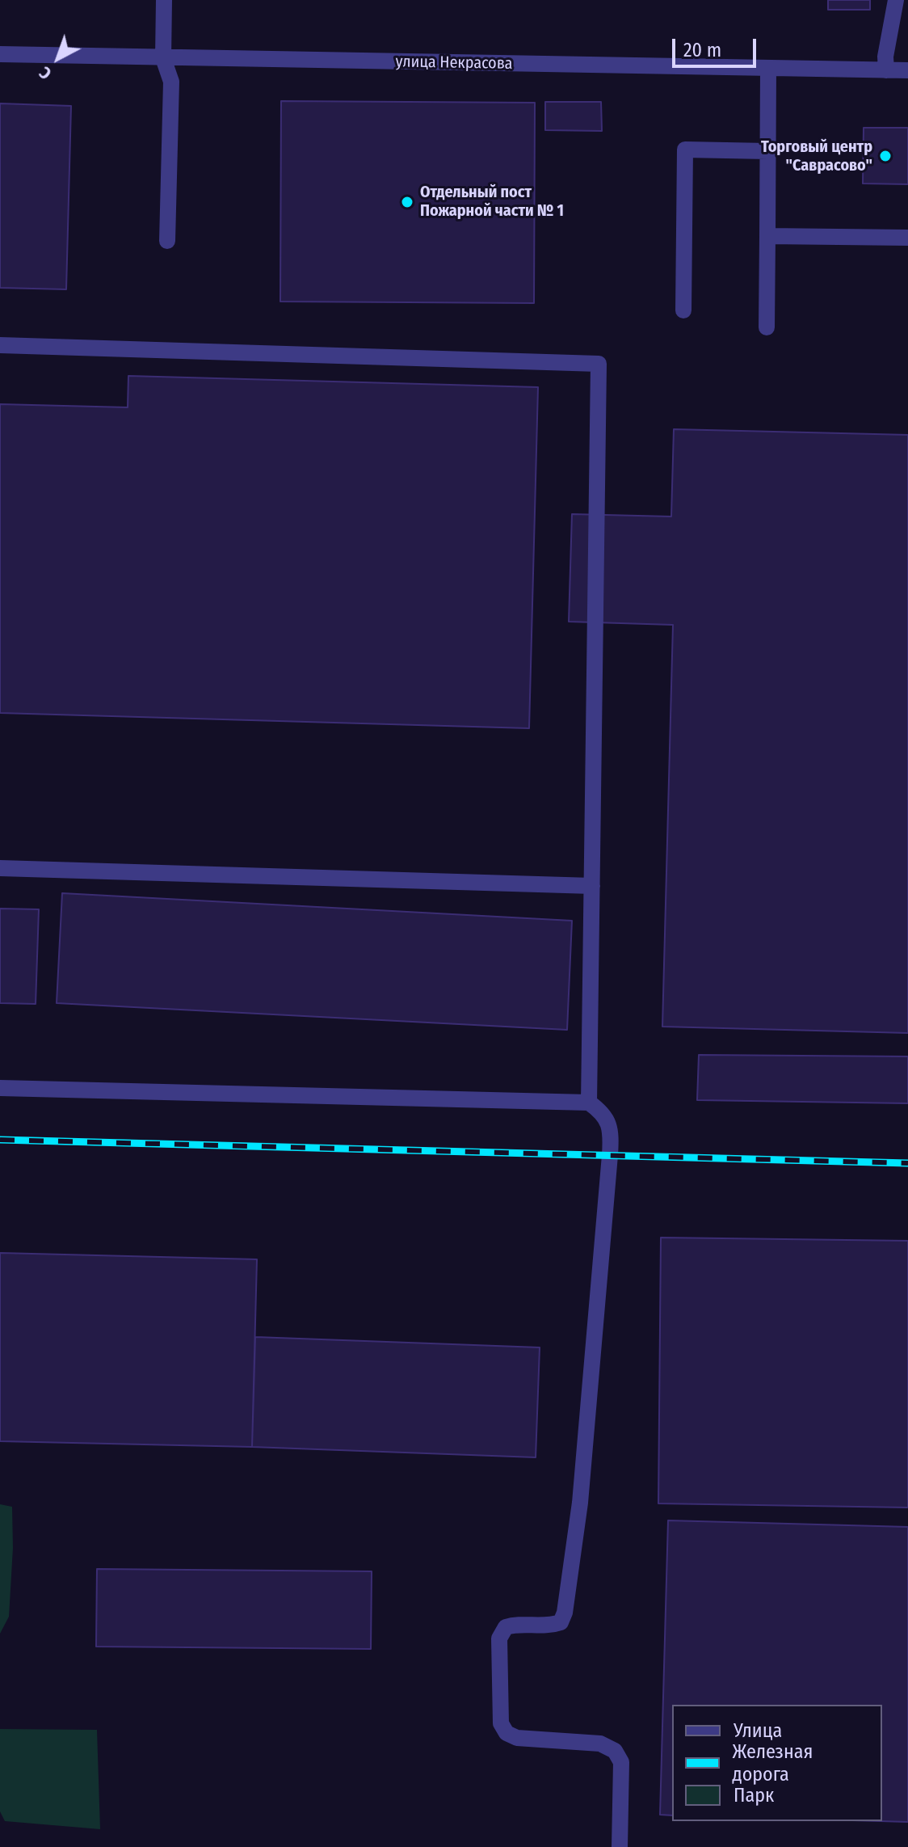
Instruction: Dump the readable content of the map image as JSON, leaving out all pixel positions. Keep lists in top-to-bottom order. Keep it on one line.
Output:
{"streets":{"street":["улица Некрасова"]},"places":["Торговый центр \"Саврасово\"","Отдельный пост Пожарной части № 1"],"legend":["Улица","Железная дорога","Парк"],"scale_bar":"20 m","north":"bottom left"}
